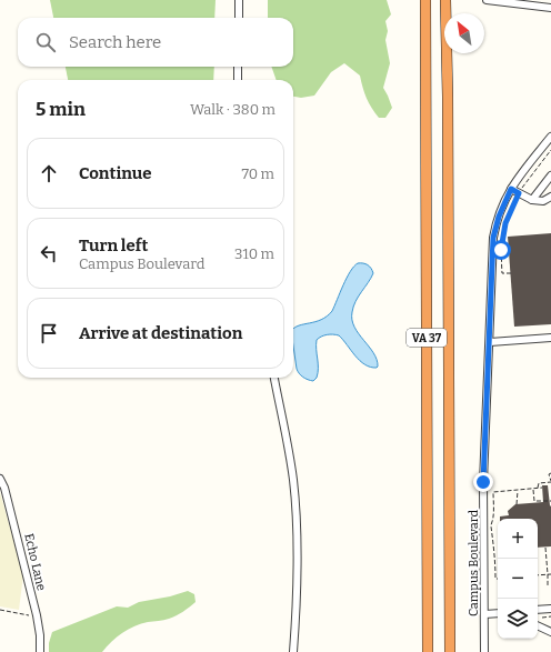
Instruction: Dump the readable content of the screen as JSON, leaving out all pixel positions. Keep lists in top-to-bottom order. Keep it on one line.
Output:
{"streets":{"highway":["VA 37"],"street":["Echo Lane","Campus Boulevard"]},"north":"top left","page":{"search":"Search here","heading":["5 min","Walk · 380 m"],"list":[["Continue","70 m"],["Turn left","Campus Boulevard","310 m"],"Arrive at destination"],"map_buttons":["+","−"]}}
